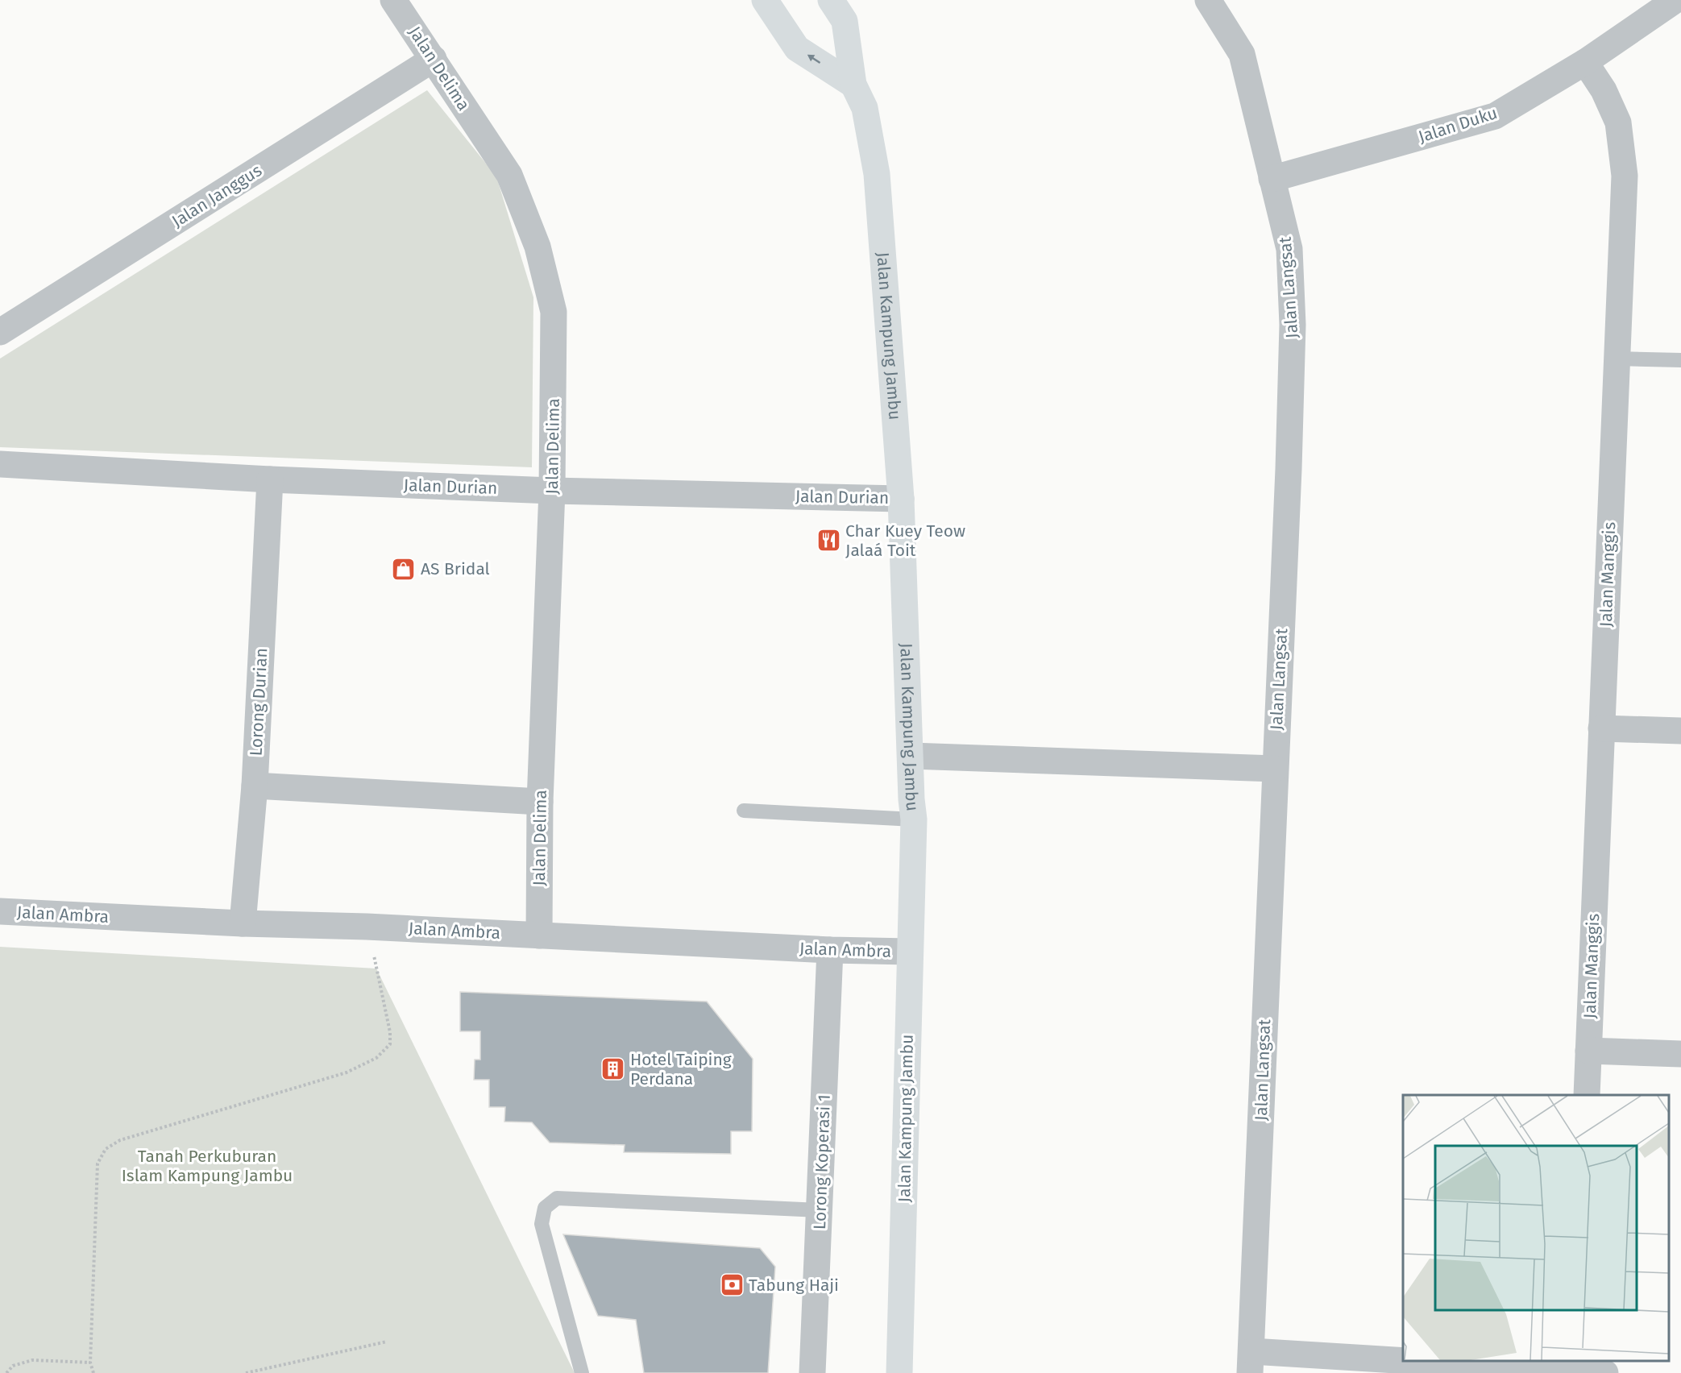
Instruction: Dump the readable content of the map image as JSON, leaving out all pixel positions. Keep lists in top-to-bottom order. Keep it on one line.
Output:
{"streets":{"main road":["Jalan Kampung Jambu"],"street":["Jalan Delima","Jalan Duku","Jalan Janggus","Jalan Langsat","Jalan Durian","Jalan Manggis","Lorong Durian","Jalan Ambra","Lorong Koperasi 1"]},"crossings":[["Jalan Delima","Jalan Janggus"],["Jalan Delima","Jalan Durian"],["Jalan Delima","Jalan Ambra"],["Jalan Duku","Jalan Langsat"],["Jalan Duku","Jalan Manggis"],["Jalan Kampung Jambu","Jalan Durian"],["Jalan Kampung Jambu","Jalan Ambra"],["Jalan Durian","Lorong Durian"],["Lorong Durian","Jalan Ambra"],["Jalan Ambra","Lorong Koperasi 1"]],"parks":["Tanah Perkuburan Islam Kampung Jambu"],"places":{"restaurant":["Char Kuey Teow Jalaá Toit"],"shop":["AS Bridal"],"building":["Hotel Taiping Perdana"],"bank":["Tabung Haji"]}}
